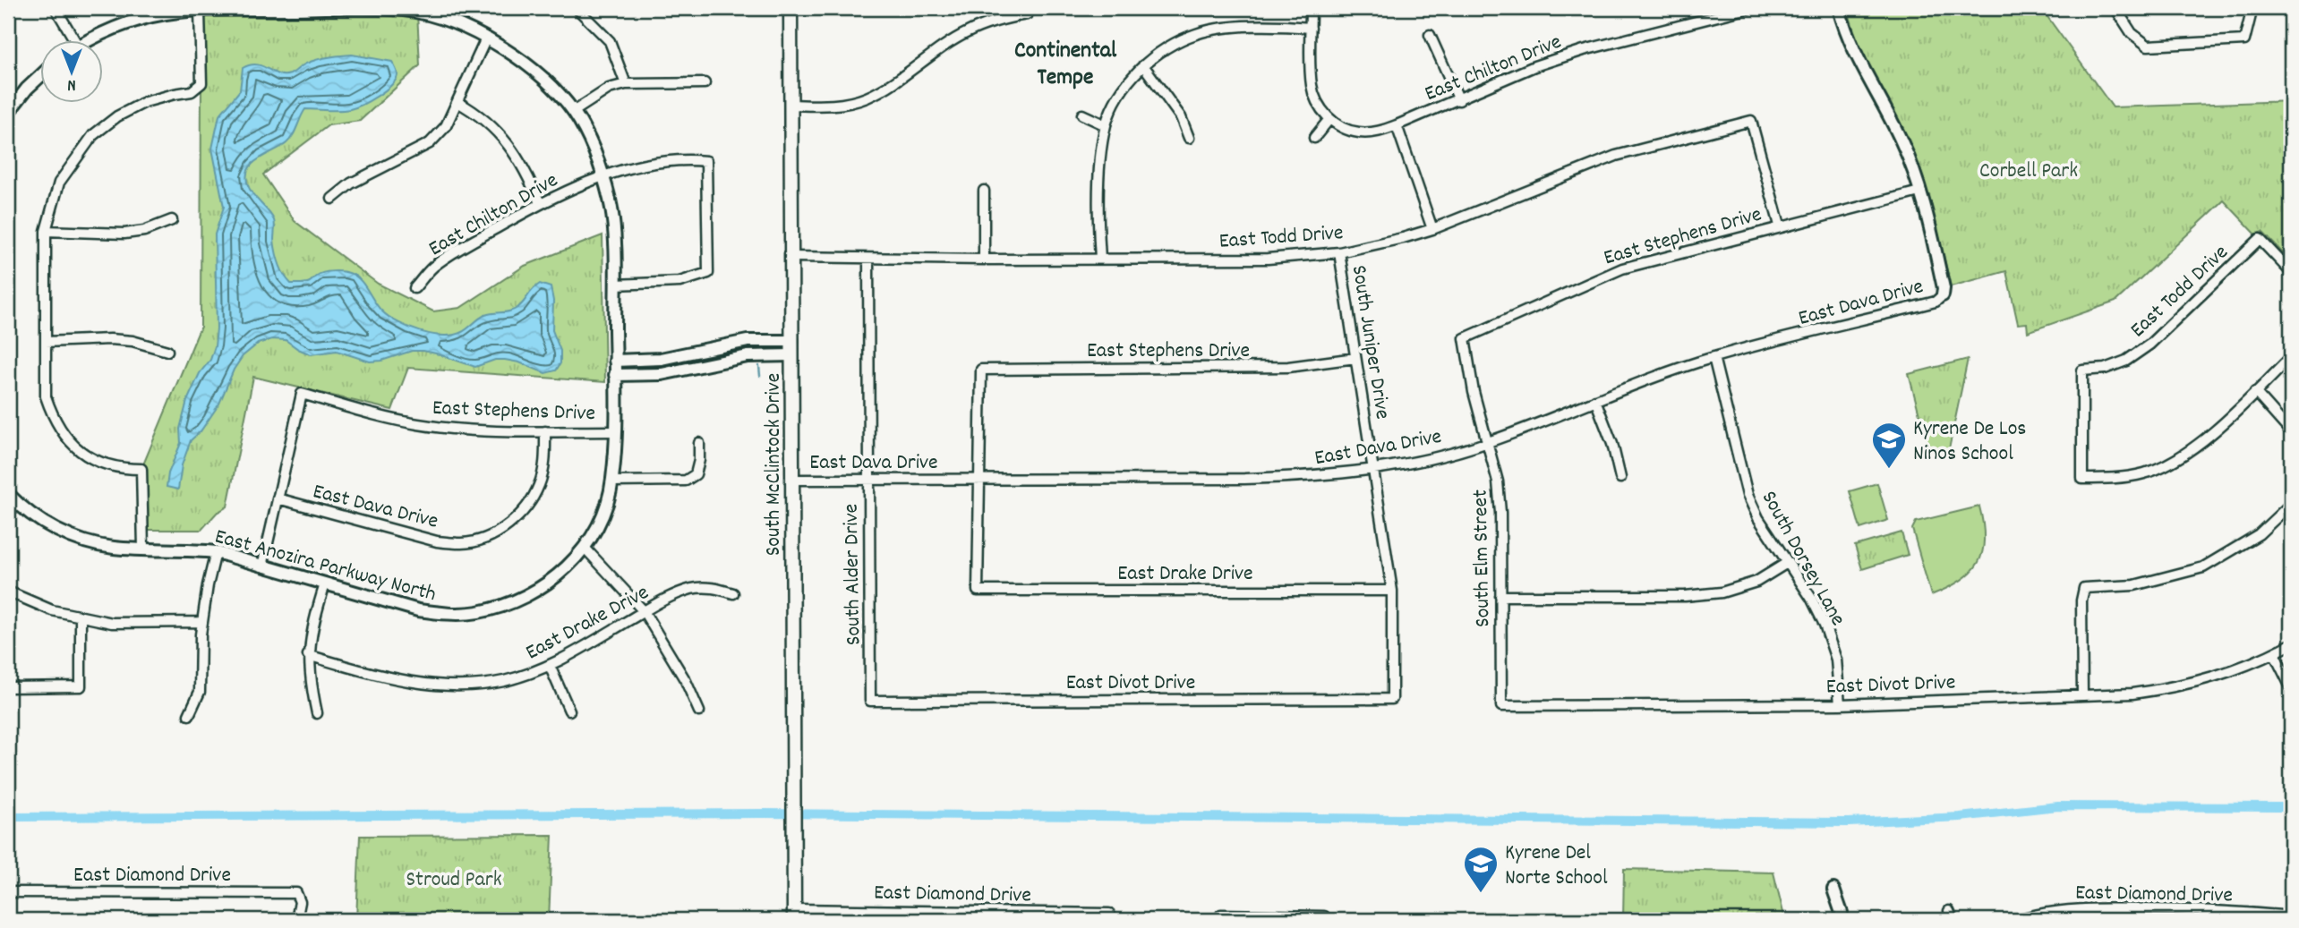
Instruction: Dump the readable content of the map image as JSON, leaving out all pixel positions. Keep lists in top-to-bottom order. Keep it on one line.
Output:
{"streets":{"main road":["South McClintock Drive"],"street":["East Chilton Drive","East Stephens Drive","East Todd Drive","East Dava Drive","South Juniper Drive","South Dorsey Lane","South Elm Street","East Anozira Parkway North","East Drake Drive","South Alder Drive","East Divot Drive","East Diamond Drive"]},"crossings":[["East Chilton Drive","East Anozira Parkway North"],["East Stephens Drive","East Todd Drive"],["East Stephens Drive","East Dava Drive"],["East Stephens Drive","South Juniper Drive"],["East Stephens Drive","South Elm Street"],["East Stephens Drive","East Anozira Parkway North"],["East Stephens Drive","East Drake Drive"],["East Todd Drive","South Juniper Drive"],["East Todd Drive","South McClintock Drive"],["East Todd Drive","South Alder Drive"],["East Dava Drive","South Juniper Drive"],["East Dava Drive","South McClintock Drive"],["East Dava Drive","South Dorsey Lane"],["East Dava Drive","South Elm Street"],["East Dava Drive","East Drake Drive"],["East Dava Drive","South Alder Drive"],["South Juniper Drive","East Drake Drive"],["South Juniper Drive","East Divot Drive"],["South McClintock Drive","East Diamond Drive"],["South Dorsey Lane","East Divot Drive"],["South Elm Street","East Divot Drive"],["South Alder Drive","East Divot Drive"]],"districts":["Continental Tempe"],"parks":["Corbell Park","Stroud Park"],"places":{"school or university":["Kyrene De Los Ninos School","Kyrene Del Norte School"]},"north":"bottom"}
